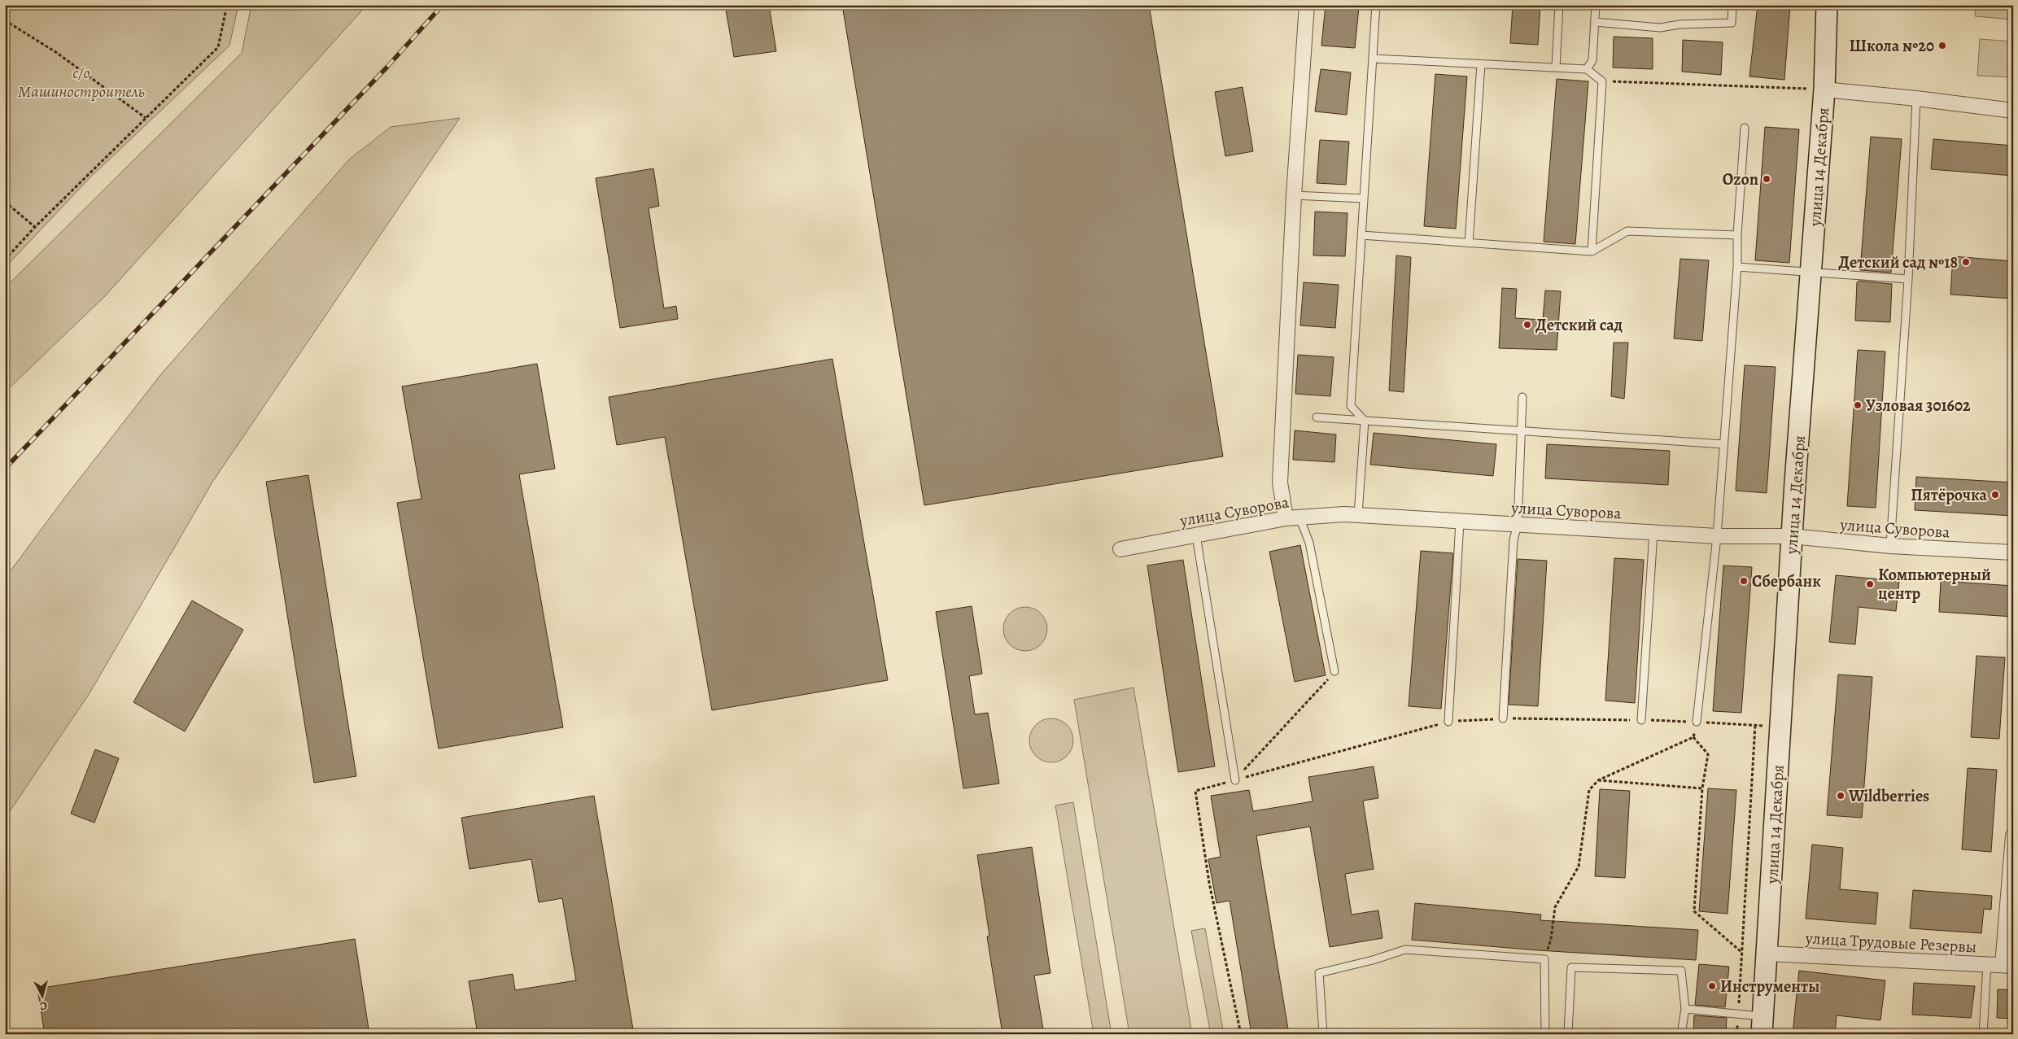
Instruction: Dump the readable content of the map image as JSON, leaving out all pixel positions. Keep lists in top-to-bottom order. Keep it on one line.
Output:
{"streets":{"main road":["улица 14 Декабря"],"street":["улица Суворова","улица Трудовые Резервы"]},"crossings":[["улица 14 Декабря","улица Суворова"],["улица 14 Декабря","улица Трудовые Резервы"]],"parks":["с/о Машиностроитель"],"places":["Школа №20","Ozon","Детский сад №18","Детский сад","Узловая 301602","Пятёрочка","Сбербанк","Компьютерный центр","Wildberries","Инструменты"],"north":"bottom"}
